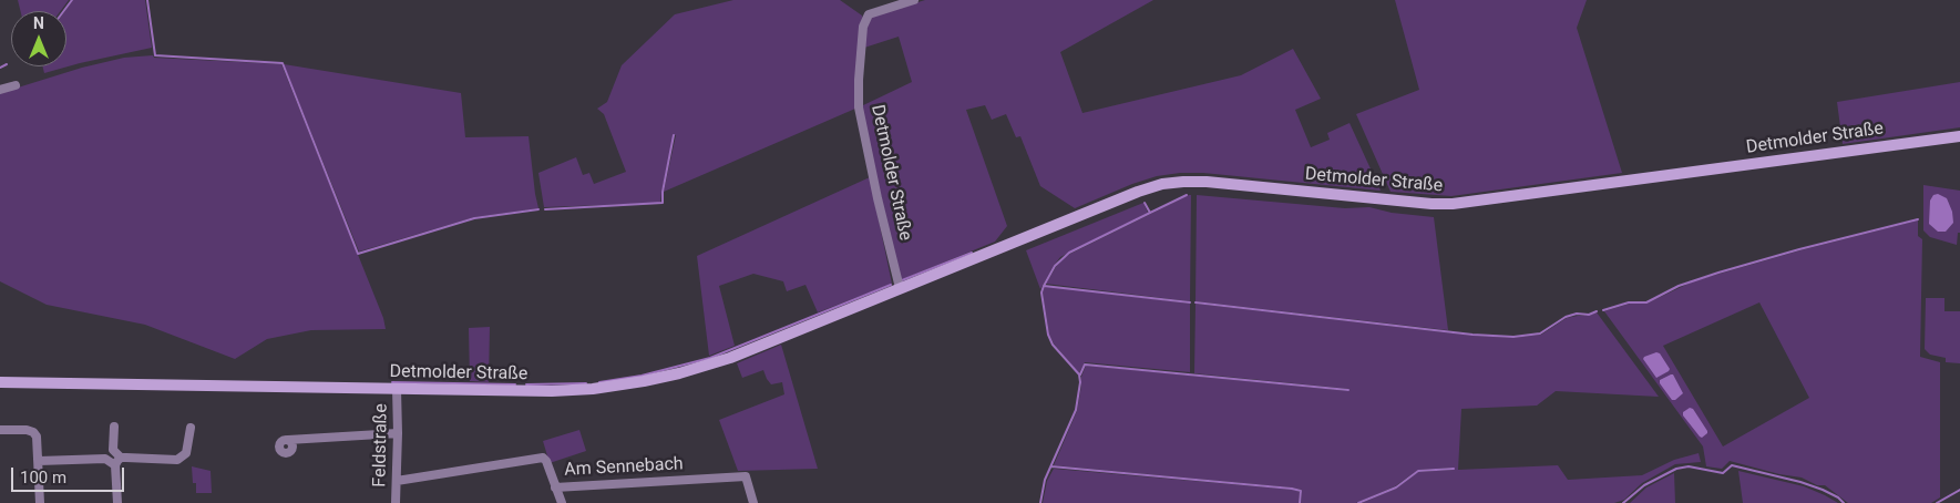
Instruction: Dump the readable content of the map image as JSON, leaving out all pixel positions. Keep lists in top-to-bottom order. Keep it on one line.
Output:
{"streets":{"main road":["Detmolder Straße"],"street":["Feldstraße","Am Sennebach"]},"crossings":[["Detmolder Straße","Feldstraße"],["Feldstraße","Am Sennebach"]],"scale_bar":"100 m","north":"top"}
